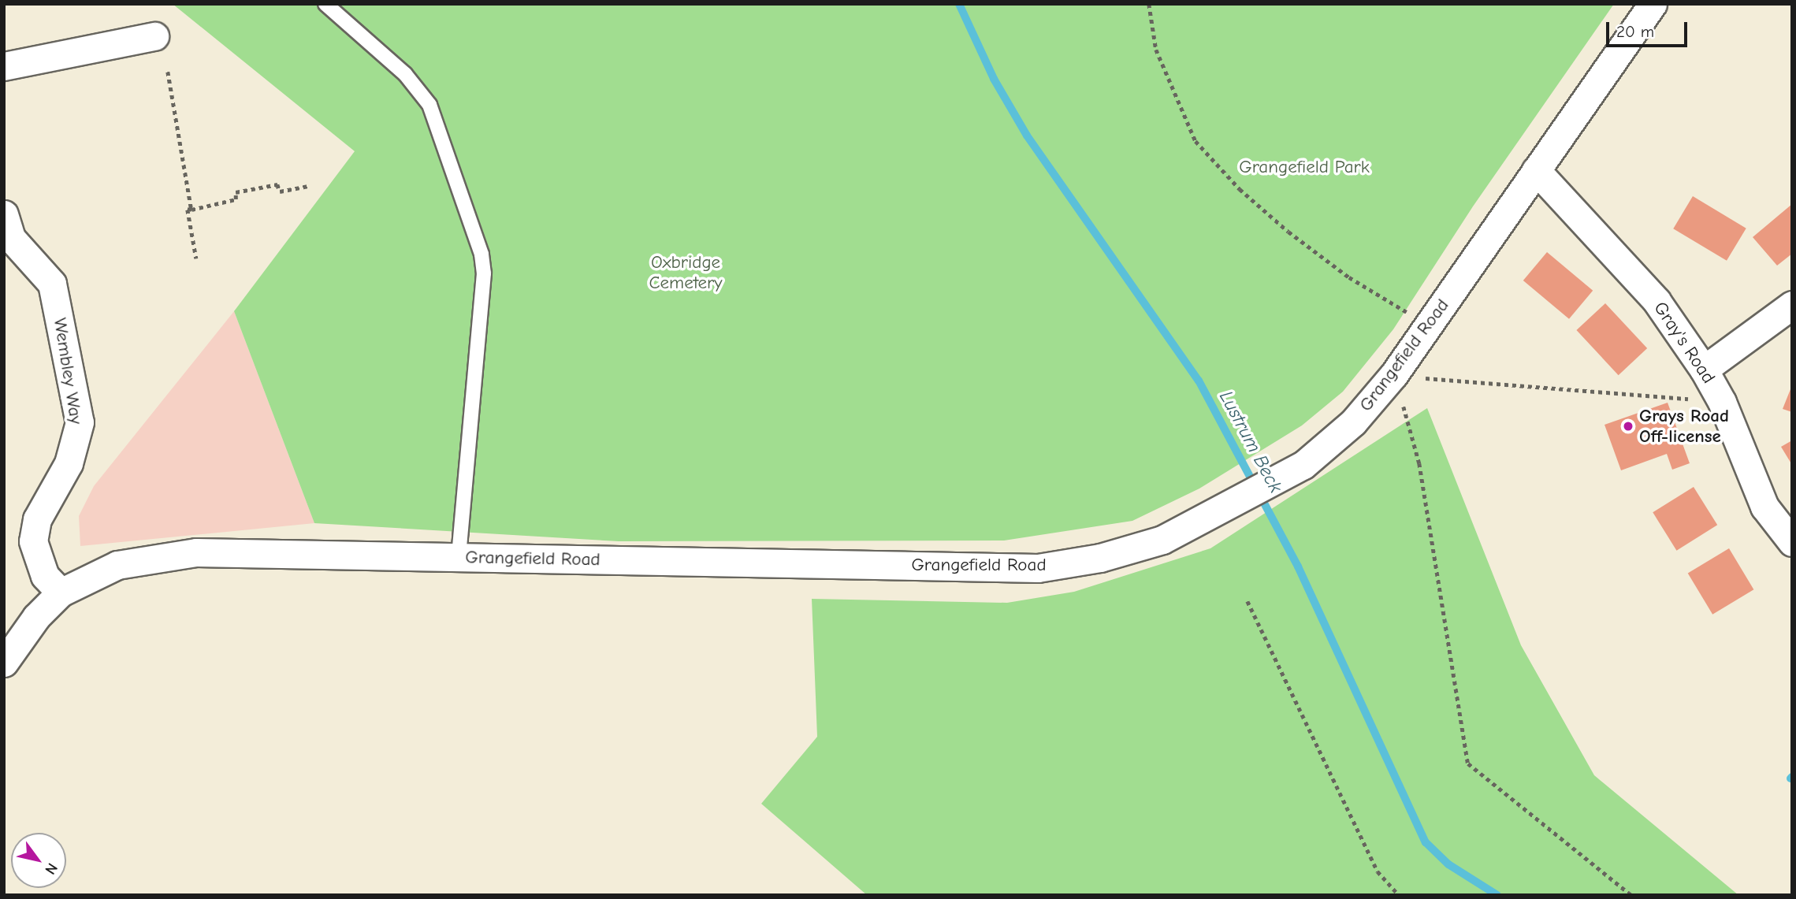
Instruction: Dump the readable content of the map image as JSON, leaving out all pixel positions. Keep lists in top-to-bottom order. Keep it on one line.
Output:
{"streets":{"street":["Gray's Road","Grangefield Road","Wembley Way"]},"crossings":[["Gray's Road","Grangefield Road"],["Grangefield Road","Wembley Way"]],"water":["Lustrum Beck"],"parks":["Grangefield Park","Oxbridge Cemetery"],"places":["Grays Road Off-license"],"scale_bar":"20 m","north":"bottom right"}
